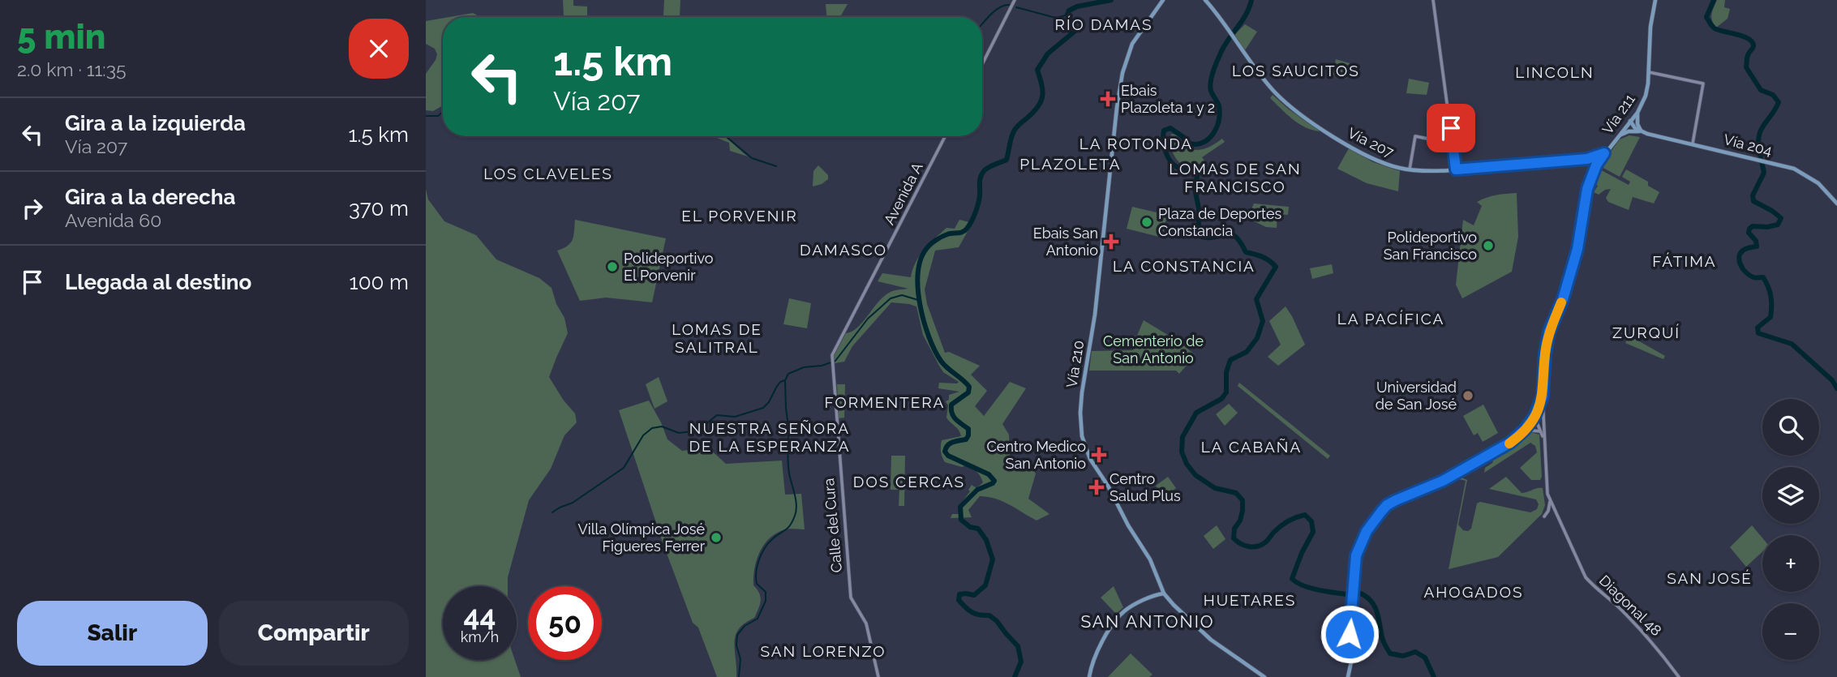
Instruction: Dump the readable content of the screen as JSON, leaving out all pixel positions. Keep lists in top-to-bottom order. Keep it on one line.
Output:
{"streets":{"main road":["Vía 211","Vía 207","Vía 204","Vía 210"],"street":["Avenida A","Calle del Cura","Diagonal 48"]},"crossings":[["Vía 211","Vía 207"],["Vía 211","Vía 204"],["Avenida A","Calle del Cura"]],"districts":["RÍO DAMAS","LOS SAUCITOS","LINCOLN","LA ROTONDA","PLAZOLETA","LOMAS DE SAN FRANCISCO","LOS CLAVELES","EL PORVENIR","DAMASCO","FÁTIMA","LA CONSTANCIA","LA PACÍFICA","LOMAS DE SALITRAL","ZURQUÍ","FORMENTERA","NUESTRA SEÑORA DE LA ESPERANZA","LA CABAÑA","DOS CERCAS","SAN JOSÉ","AHOGADOS","HUETARES","SAN ANTONIO","SAN LORENZO"],"parks":["Cementerio de San Antonio"],"places":{"health":["Ebais Plazoleta 1 y 2","Ebais San Antonio","Centro Medico San Antonio","Centro Salud Plus"],"other":["Plaza de Deportes Constancia","Polideportivo San Francisco","Polideportivo El Porvenir","Universidad de San José","Villa Olímpica José Figueres Ferrer"]},"page":{"heading":["5 min","2.0 km · 11:35"],"turn":["1.5 km","Vía 207"],"list":[{"name":"Gira a la izquierda","note":"Vía 207","value":"1.5 km"},{"name":"Gira a la derecha","note":"Avenida 60","value":"370 m"},{"name":"Llegada al destino","value":"100 m"}],"map_buttons":["+","−"],"speed":"44 km/h","limit":"50","buttons":["Salir","Compartir"]}}
